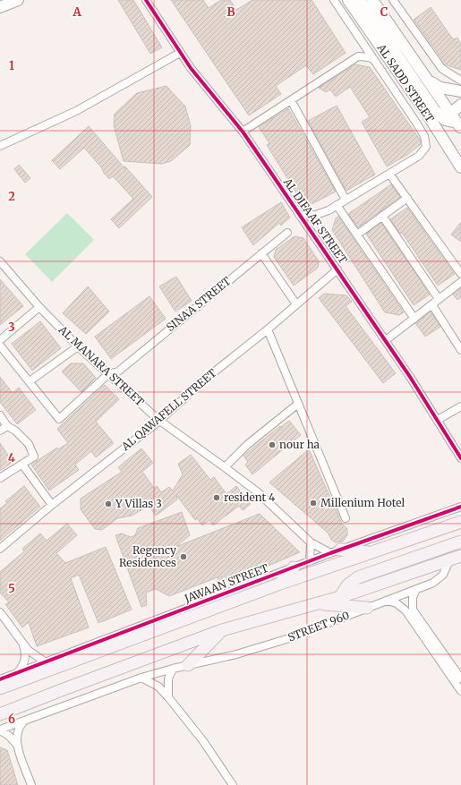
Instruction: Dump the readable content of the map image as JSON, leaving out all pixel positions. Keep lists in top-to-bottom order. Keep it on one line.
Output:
{"streets":{"main road":["AL SADD STREET","JAWAAN STREET"],"street":["AL DIFAAF STREET","SINAA STREET","AL MANARA STREET","AL QAWAFELL STREET","STREET 960"]},"crossings":[["AL DIFAAF STREET","AL QAWAFELL STREET"],["SINAA STREET","AL MANARA STREET"],["AL MANARA STREET","AL QAWAFELL STREET"],["AL MANARA STREET","JAWAAN STREET"]],"places":["nour ha","resident 4","Millenium Hotel","Y Villas 3","Regency Residences"],"grid":{"columns":["A","B","C"],"rows":["1","2","3","4","5","6"]}}
